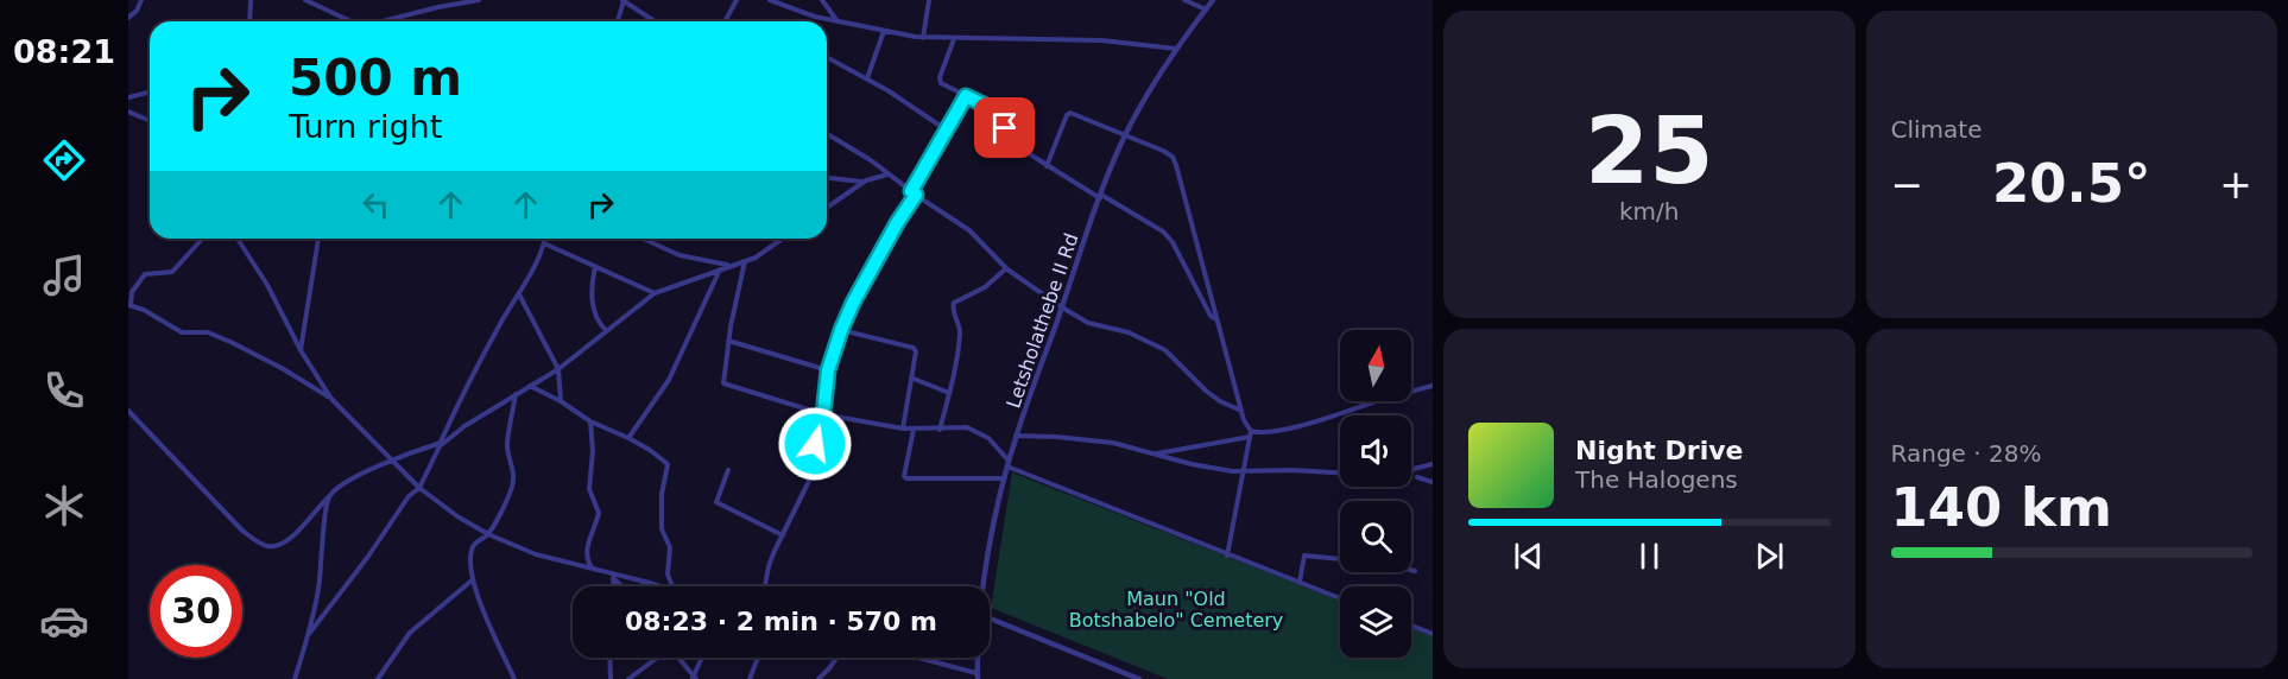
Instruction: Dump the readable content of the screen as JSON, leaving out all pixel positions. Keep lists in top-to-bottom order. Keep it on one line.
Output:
{"streets":{"street":["Letsholathebe II Rd"]},"parks":["Maun \"Old Botshabelo\" Cemetery"],"north":"top","page":{"tabs":"08:21","tile":[["25","km/h"],"Climate",["Range · 28%","140 km"]],"turn":["500 m","Turn right"],"heat":["−","20.5°","+"],"song":["Night Drive","The Halogens"],"limit":"30","trip":"08:23 · 2 min · 570 m"}}
